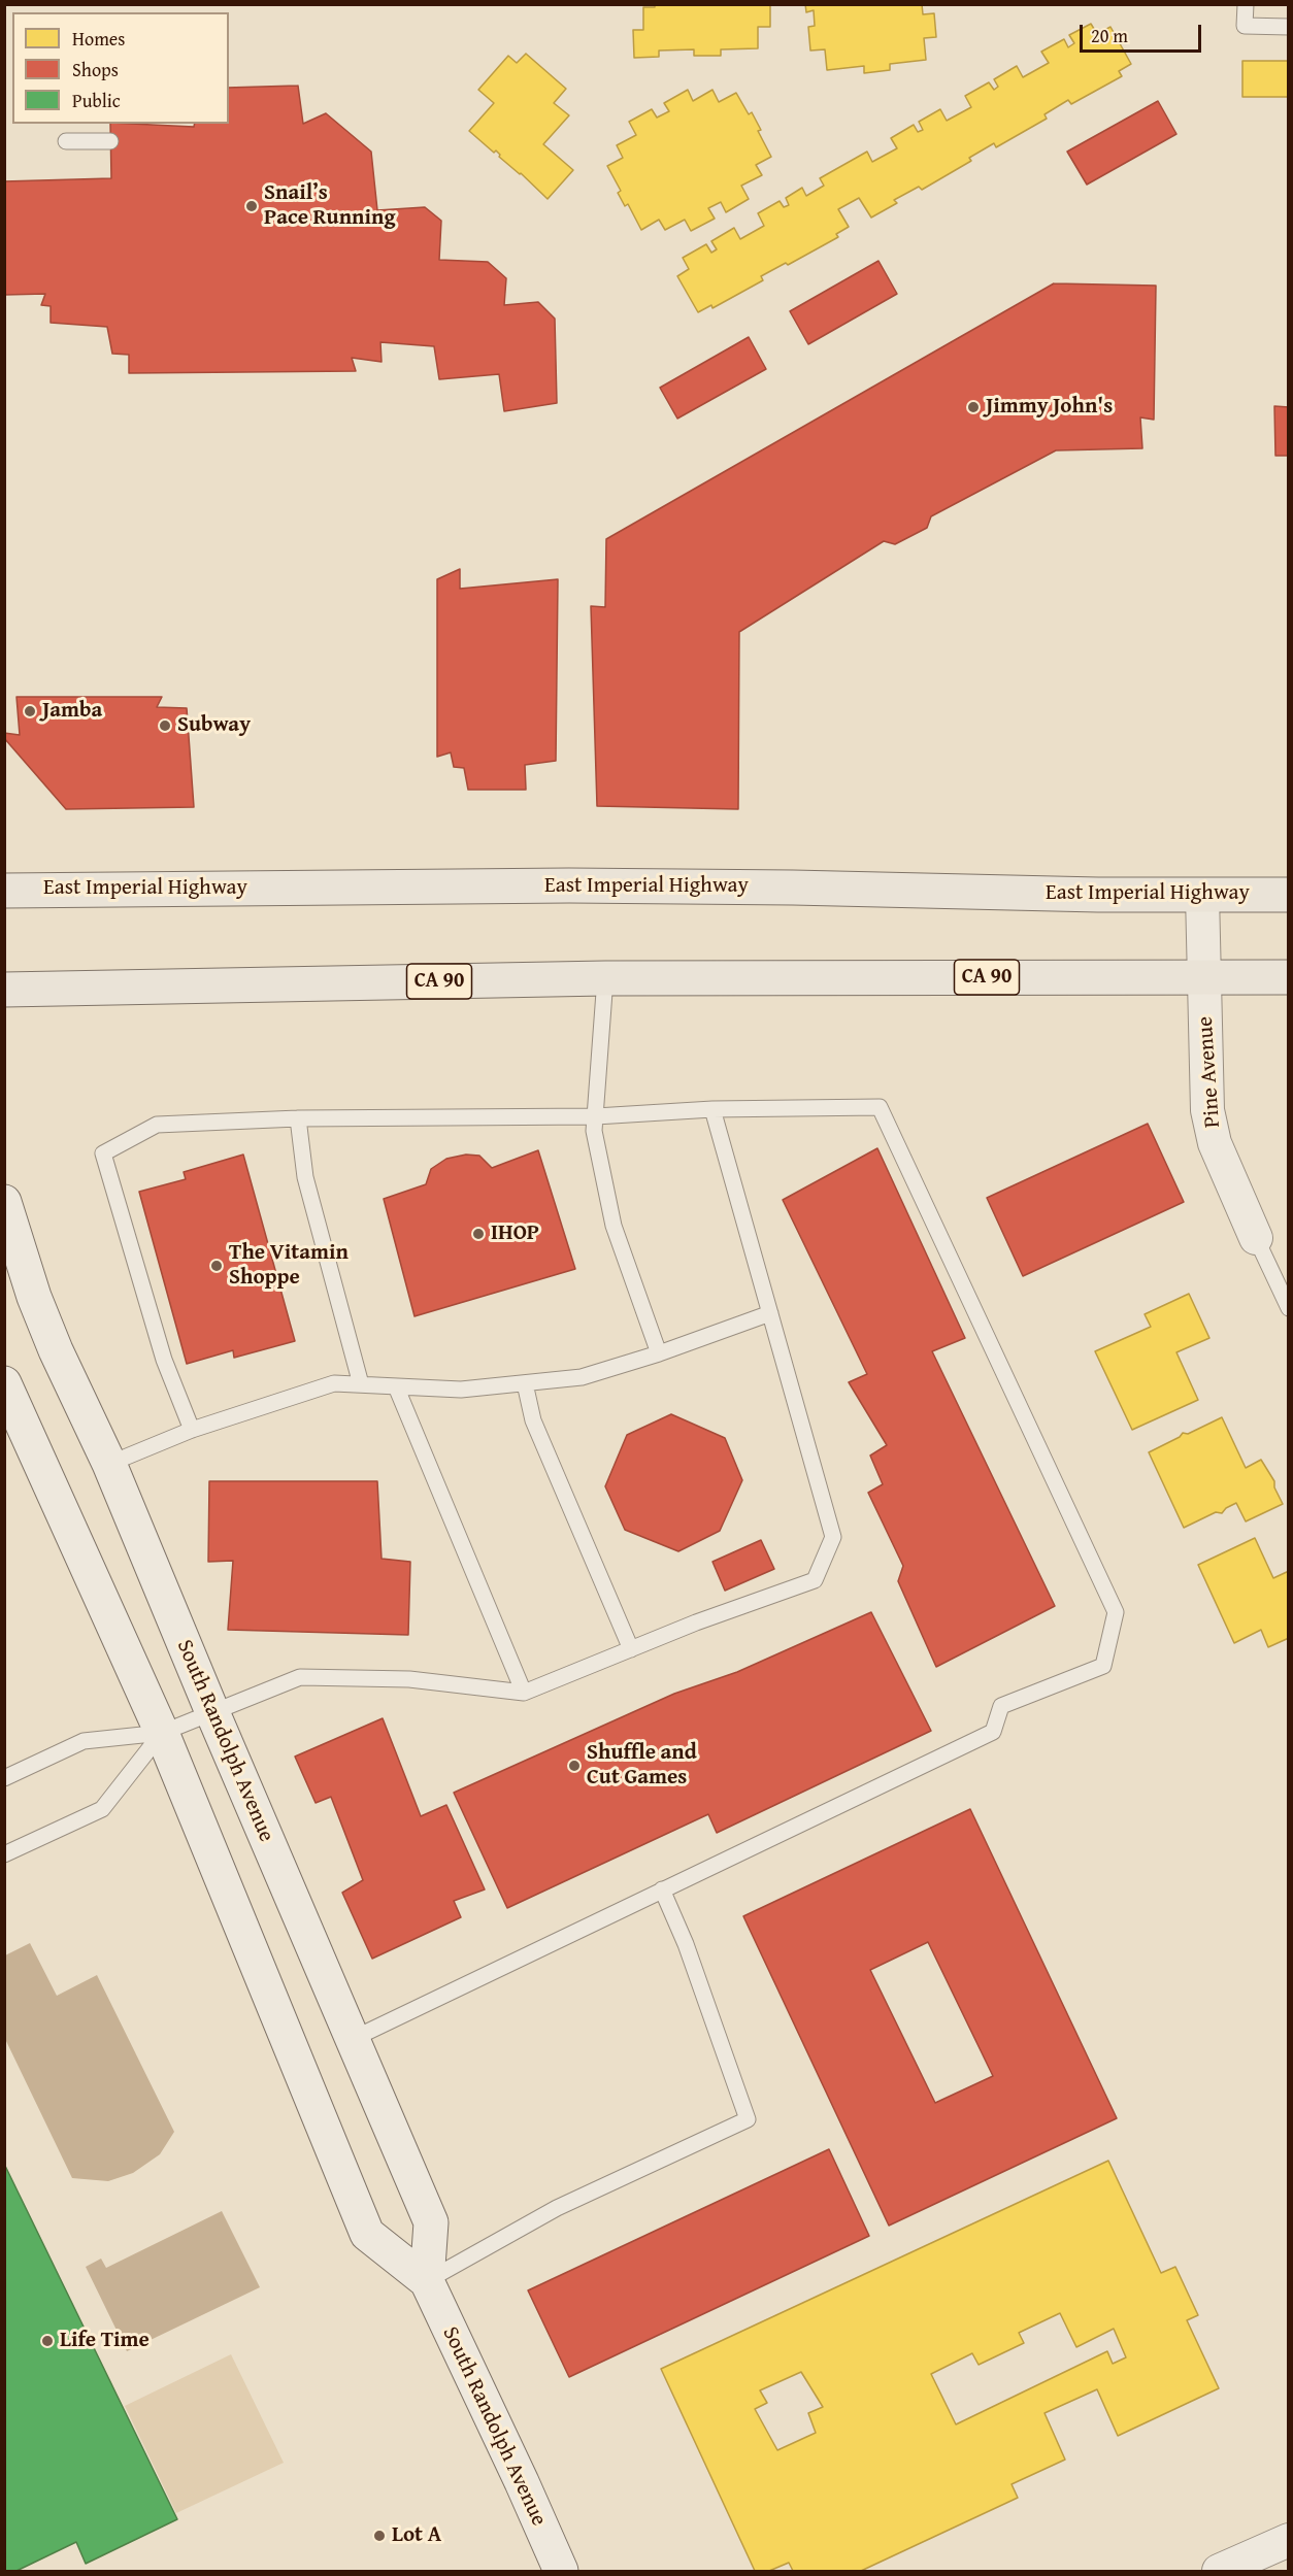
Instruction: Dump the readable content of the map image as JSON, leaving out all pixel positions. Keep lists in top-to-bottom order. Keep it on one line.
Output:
{"streets":{"main road":["East Imperial Highway","CA 90"],"street":["Pine Avenue","South Randolph Avenue"]},"crossings":[["East Imperial Highway","Pine Avenue"],["CA 90","Pine Avenue"]],"places":["Snail’s Pace Running","Jimmy John's","Jamba","Subway","IHOP","The Vitamin Shoppe","Shuffle and Cut Games","Life Time","Lot A"],"legend":["Homes","Shops","Public"],"scale_bar":"20 m"}
